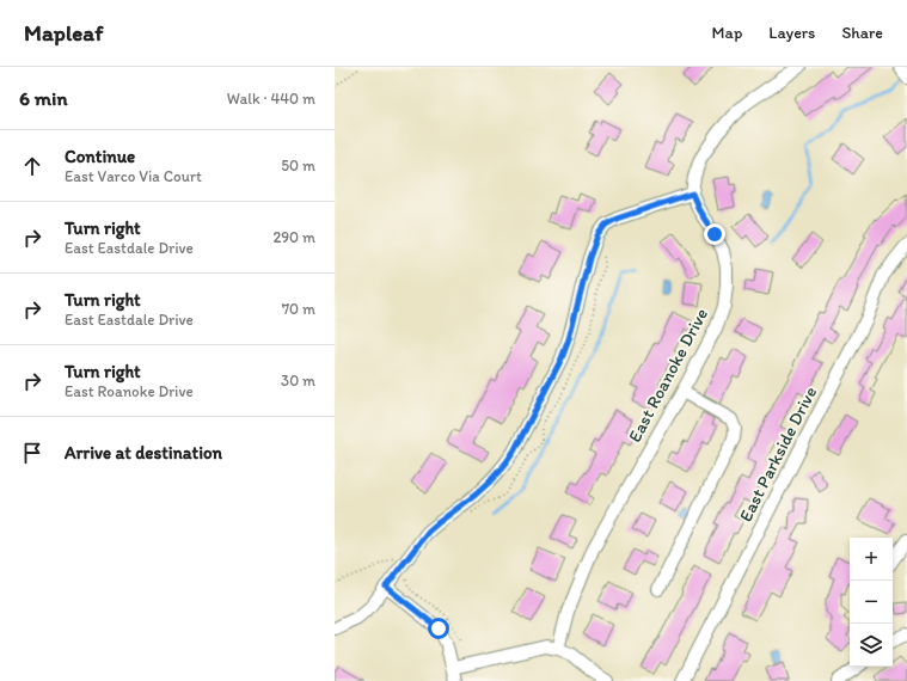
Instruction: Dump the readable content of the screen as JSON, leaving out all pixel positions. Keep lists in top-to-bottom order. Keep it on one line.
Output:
{"streets":{"street":["East Roanoke Drive","East Parkside Drive"]},"page":{"header":"Mapleaf","nav":["Map","Layers","Share"],"heading":["6 min","Walk · 440 m"],"list":[["Continue","East Varco Via Court","50 m"],["Turn right","East Eastdale Drive","290 m"],["Turn right","East Eastdale Drive","70 m"],["Turn right","East Roanoke Drive","30 m"],"Arrive at destination"],"map_buttons":["+","−"]}}
